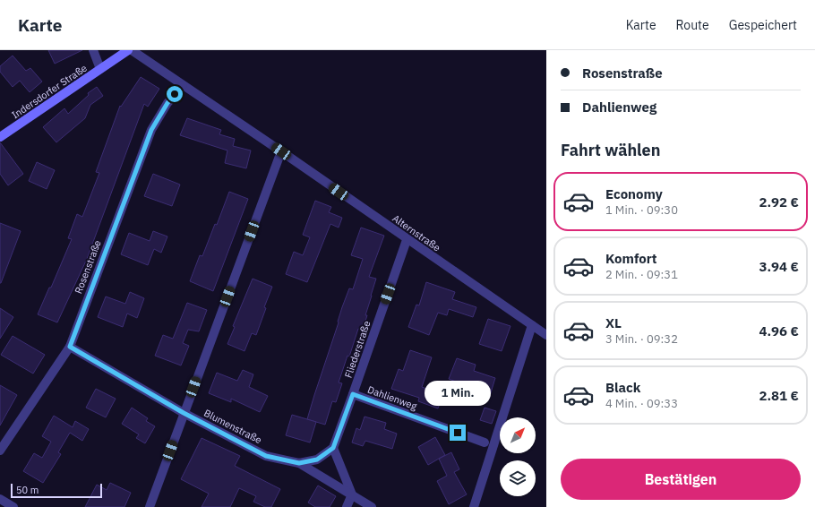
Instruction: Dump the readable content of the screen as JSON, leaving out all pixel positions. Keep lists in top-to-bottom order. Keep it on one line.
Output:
{"streets":{"street":["Indersdorfer Straße","Alternstraße","Rosenstraße","Fliederstraße","Dahlienweg","Blumenstraße"]},"crossings":[["Alternstraße","Rosenstraße"],["Alternstraße","Fliederstraße"],["Rosenstraße","Blumenstraße"],["Fliederstraße","Dahlienweg"],["Fliederstraße","Blumenstraße"]],"scale_bar":"50 m","north":"top right","page":{"header":"Karte","nav":["Karte","Route","Gespeichert"],"banner":["Rosenstraße","Dahlienweg"],"heading":"Fahrt wählen","list":[{"name":"Economy","note":"1 Min. · 09:30","value":"2.92 €"},{"name":"Komfort","note":"2 Min. · 09:31","value":"3.94 €"},{"name":"XL","note":"3 Min. · 09:32","value":"4.96 €"},{"name":"Black","note":"4 Min. · 09:33","value":"2.81 €"}],"bubble":"1 Min.","buttons":"Bestätigen","scale":"50 m"}}
